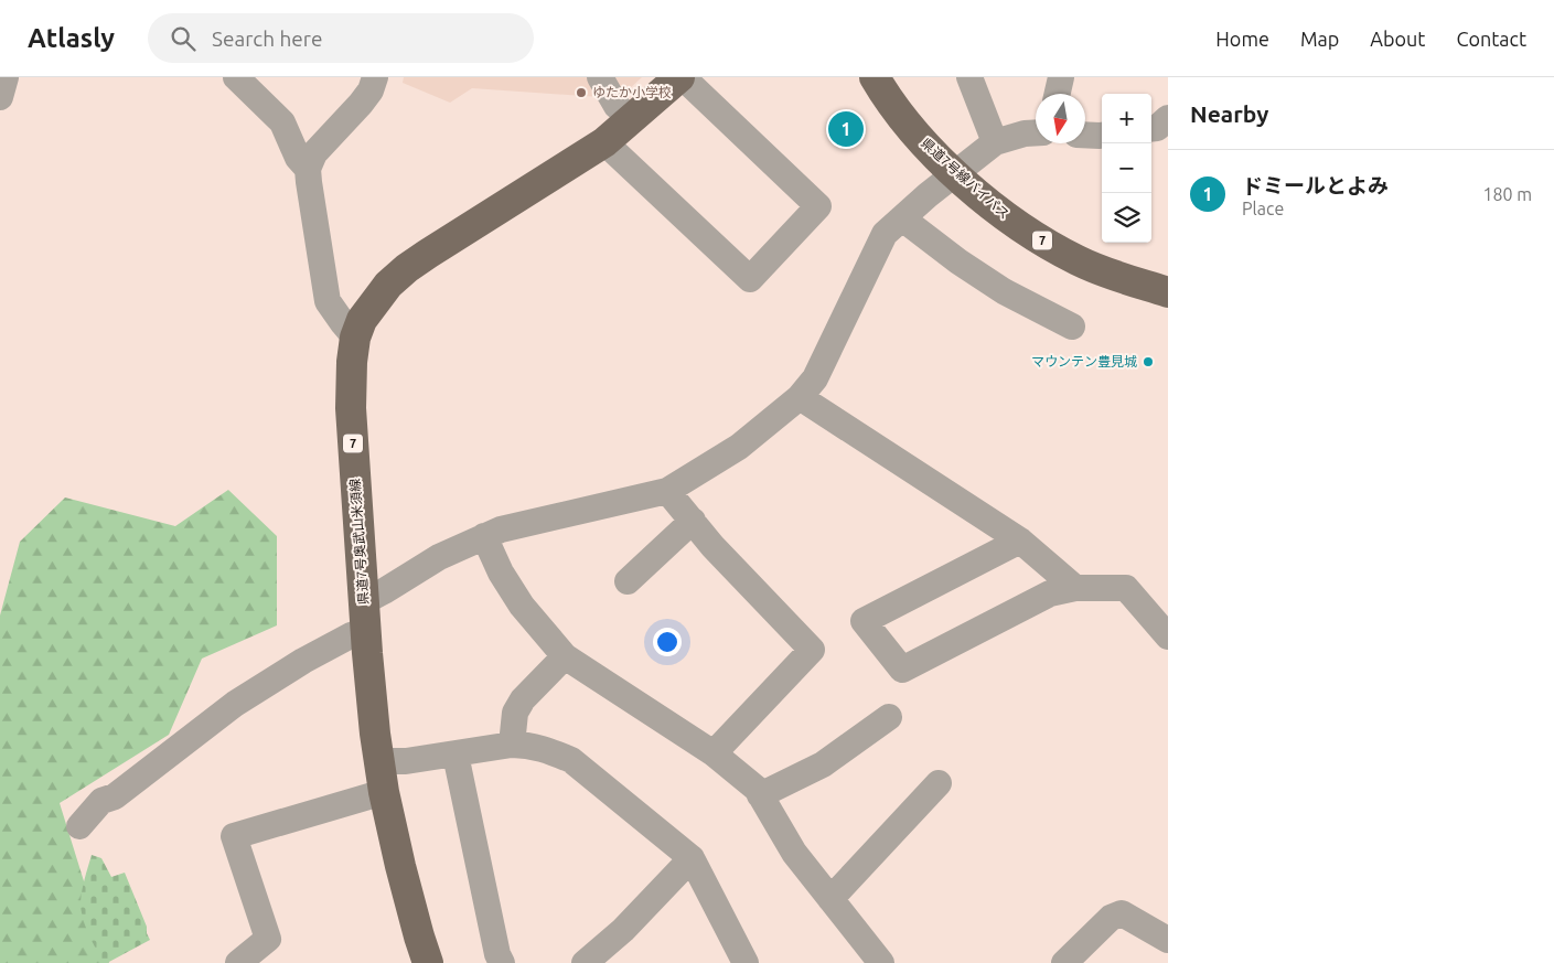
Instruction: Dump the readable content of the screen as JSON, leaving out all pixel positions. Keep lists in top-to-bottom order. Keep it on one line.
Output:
{"streets":{"main road":["県道7号線バイパス","7","県道7号奥武山米須線"]},"places":["ゆたか小学校","マウンテン豊見城"],"north":"bottom","page":{"header":"Atlasly","search":"Search here","nav":["Home","Map","About","Contact"],"heading":"Nearby","map_buttons":["+","−"],"pins":"1","list":[{"mark":"1","name":"ドミールとよみ","note":"Place","value":"180 m"}]}}
